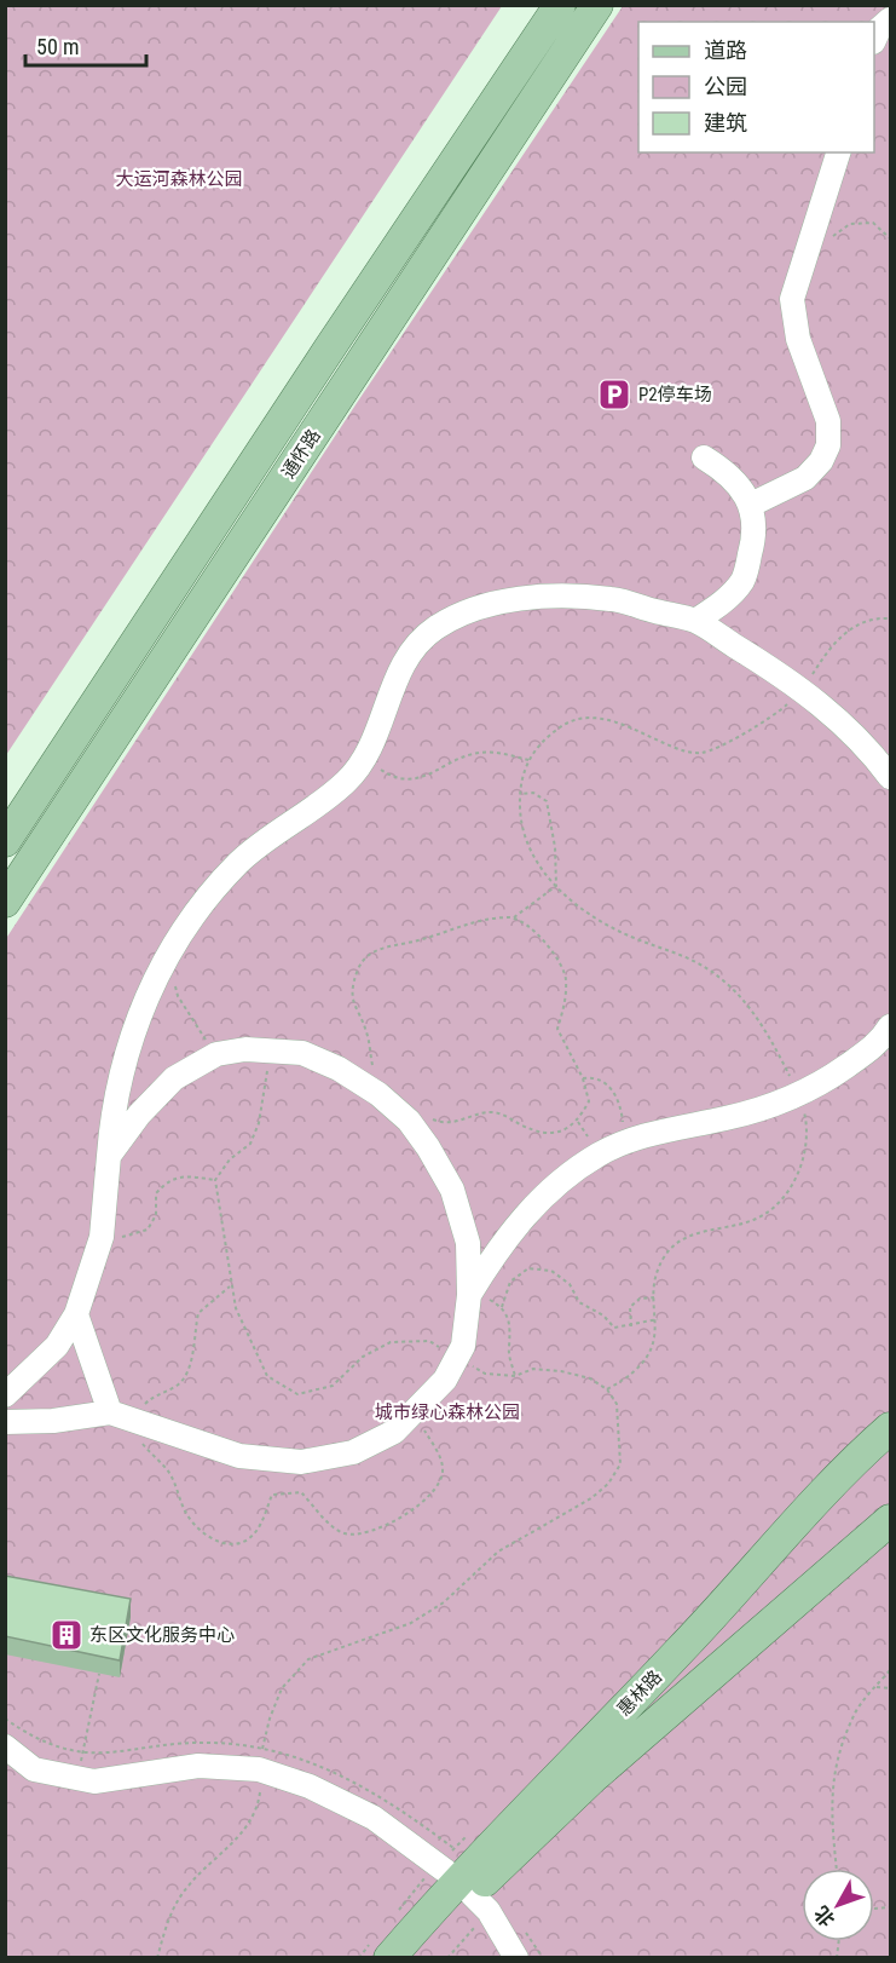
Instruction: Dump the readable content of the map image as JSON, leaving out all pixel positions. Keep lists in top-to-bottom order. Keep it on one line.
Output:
{"streets":{"main road":["通怀路","惠林路"]},"parks":["大运河森林公园","城市绿心森林公园"],"places":{"parking":["P2停车场"],"building":["东区文化服务中心"]},"legend":["道路","公园","建筑"],"scale_bar":"50 m","north":"bottom left"}
